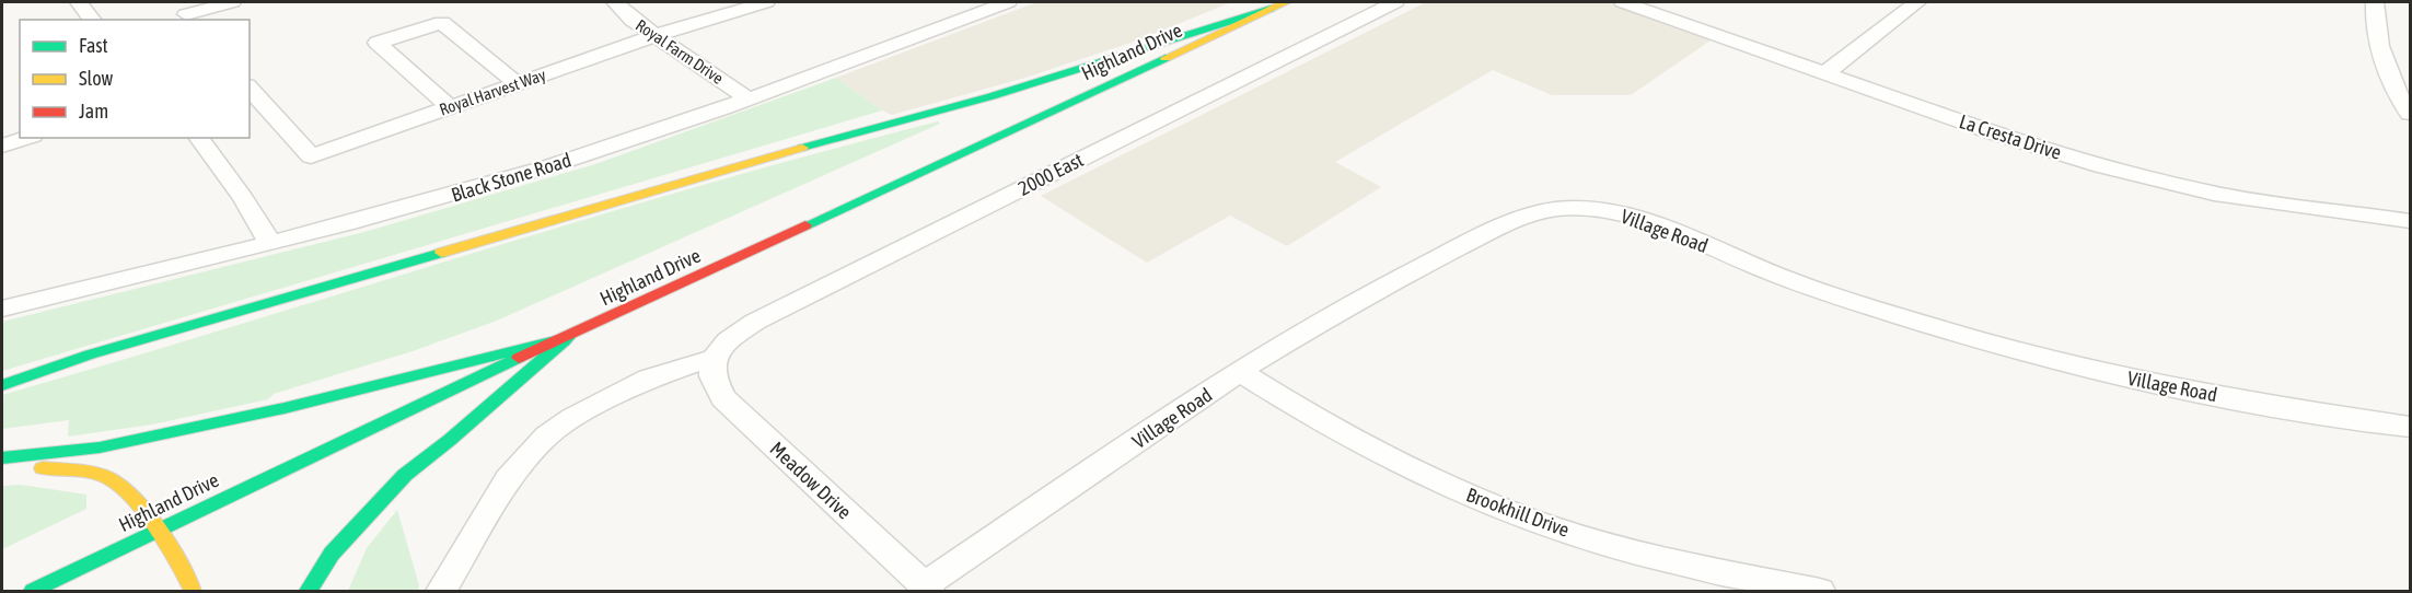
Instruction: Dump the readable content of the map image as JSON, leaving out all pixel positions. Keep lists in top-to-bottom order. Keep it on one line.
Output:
{"streets":{"main road":["Highland Drive"],"street":["Royal Farm Drive","Royal Harvest Way","La Cresta Drive","2000 East","Black Stone Road","Village Road","Meadow Drive","Brookhill Drive"]},"crossings":[["Royal Farm Drive","Royal Harvest Way"],["Royal Farm Drive","Black Stone Road"],["2000 East","Meadow Drive"],["Village Road","Meadow Drive"],["Village Road","Brookhill Drive"]],"legend":["Fast","Slow","Jam"]}
